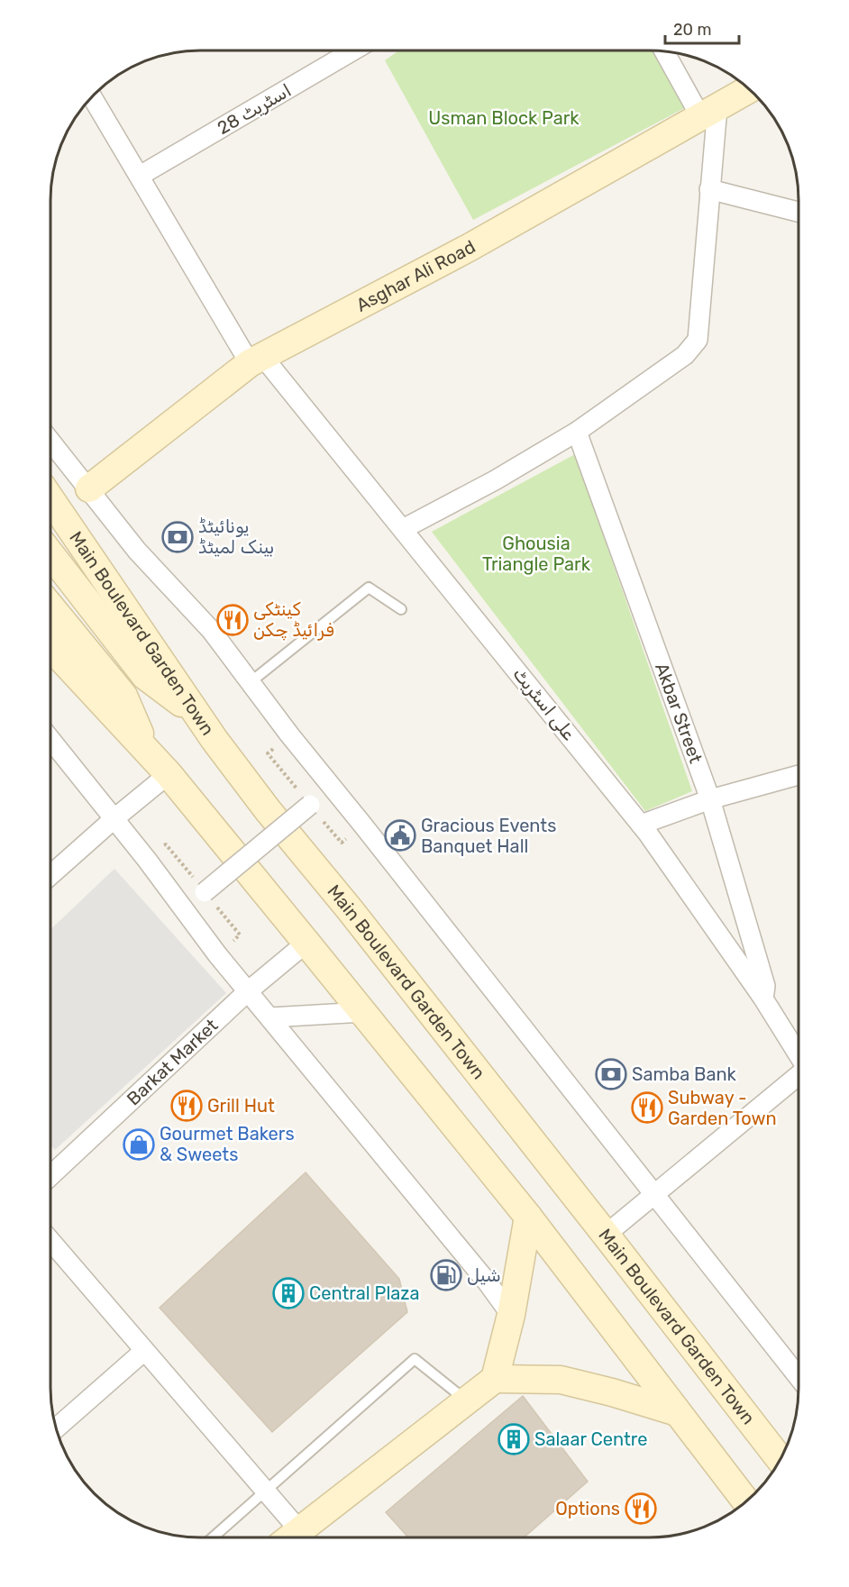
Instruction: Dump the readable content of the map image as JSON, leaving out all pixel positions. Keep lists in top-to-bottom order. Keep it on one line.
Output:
{"streets":{"main road":["Asghar Ali Road","Main Boulevard Garden Town"],"street":["اسٹریٹ 28","علی اسٹریٹ","Akbar Street","Barkat Market"]},"crossings":[["اسٹریٹ 28","علی اسٹریٹ"],["Asghar Ali Road","علی اسٹریٹ"],["علی اسٹریٹ","Akbar Street"]],"parks":["Usman Block Park","Ghousia Triangle Park"],"places":{"bank":["یونائیٹڈ بینک لمیٹڈ","Samba Bank"],"restaurant":["کینٹکی فرائیڈ چکن","Grill Hut","Subway - Garden Town","Options"],"public building":["Gracious Events Banquet Hall"],"shop":["Gourmet Bakers & Sweets"],"fuel station":["شیل"],"building":["Central Plaza","Salaar Centre"]},"scale_bar":"20 m"}
